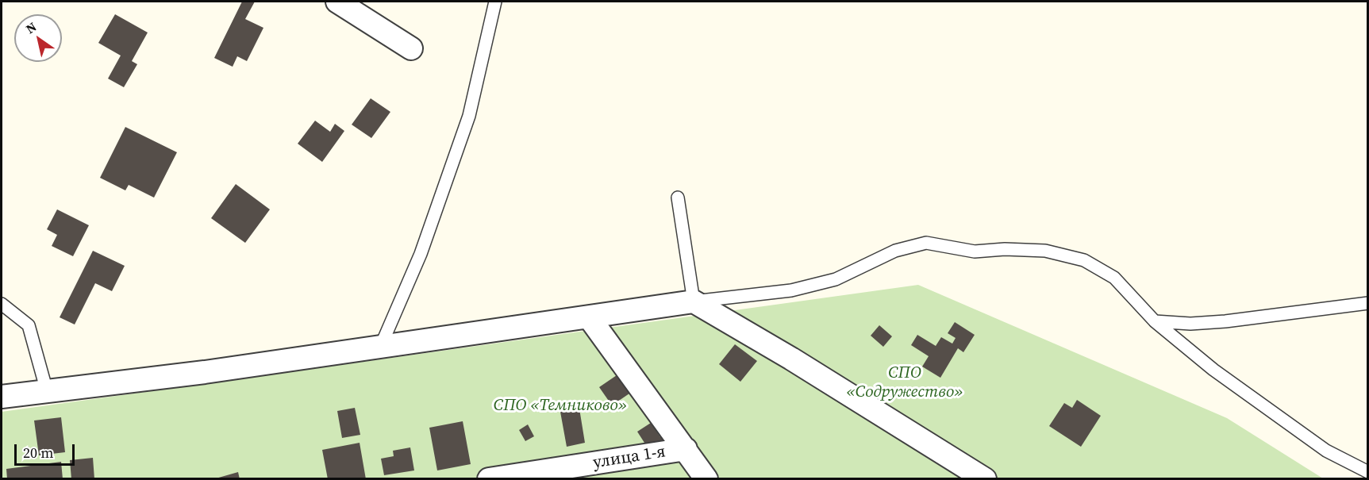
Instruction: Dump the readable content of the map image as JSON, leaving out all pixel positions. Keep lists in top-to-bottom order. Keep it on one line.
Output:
{"streets":{"street":["улица 1-я"]},"parks":["СПО «Содружество»","СПО «Темниково»"],"scale_bar":"20 m","north":"top left"}
